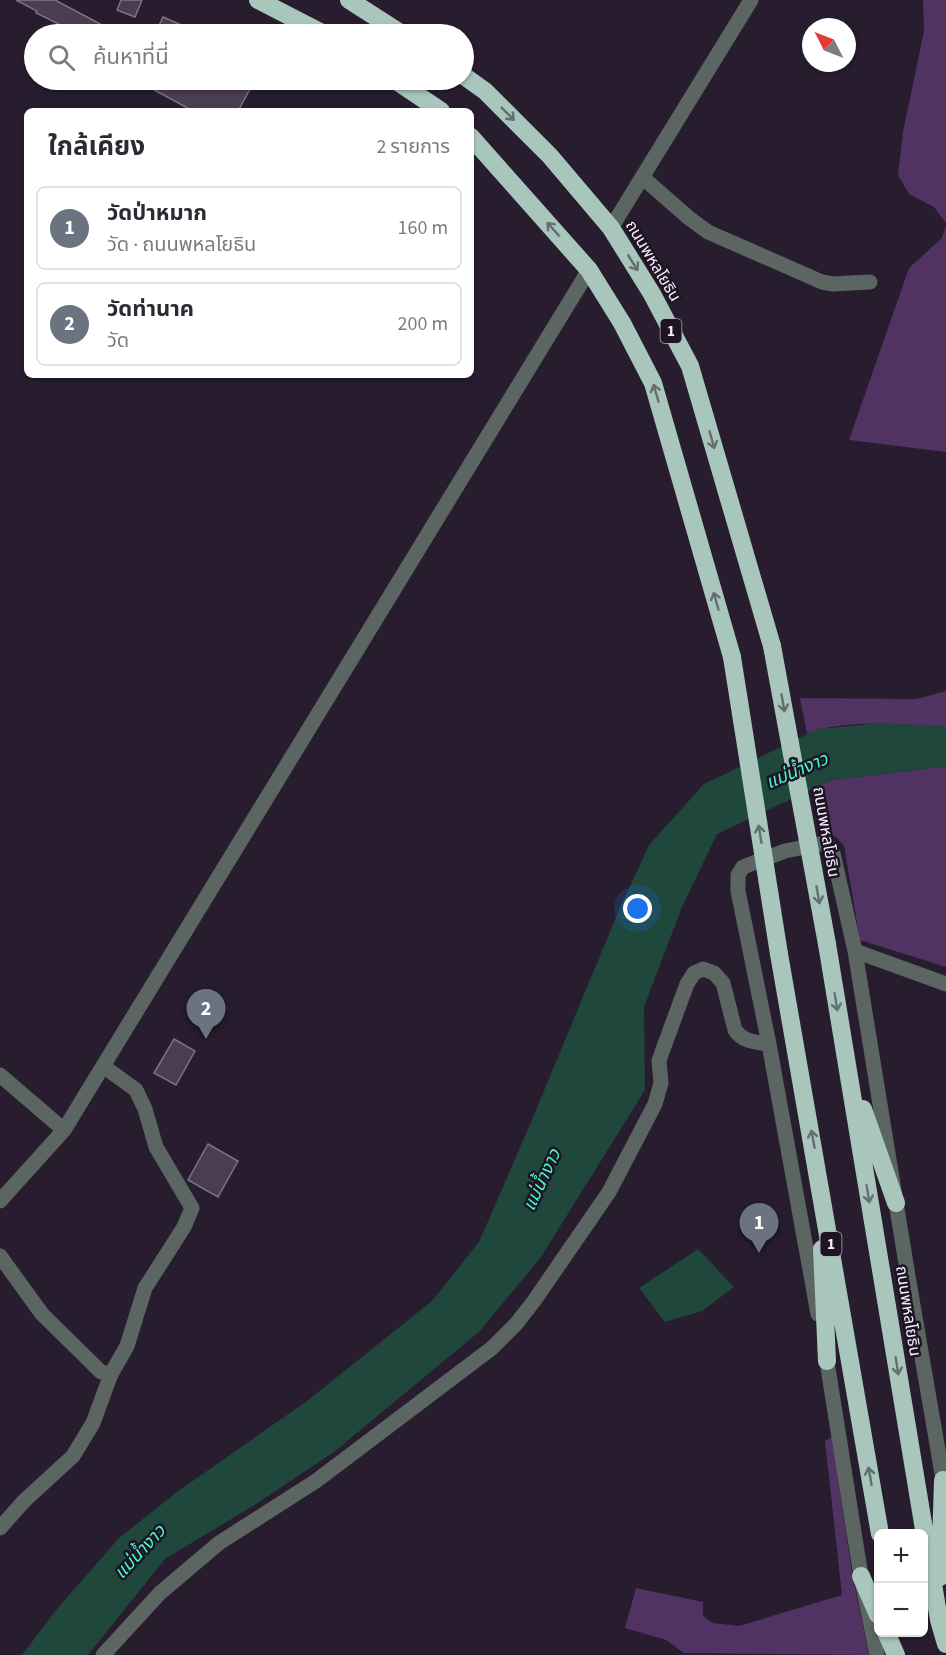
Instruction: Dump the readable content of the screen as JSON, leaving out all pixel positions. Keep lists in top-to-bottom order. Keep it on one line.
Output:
{"streets":{"highway":["ถนนพหลโยธิน","1"]},"water":["แม่น้ำงาว"],"north":"top left","page":{"search":"ค้นหาที่นี่","heading":["ใกล้เคียง","2 รายการ"],"list":[{"mark":"1","name":"วัดป่าหมาก","note":"วัด · ถนนพหลโยธิน","value":"160 m"},{"mark":"2","name":"วัดท่านาค","note":"วัด","value":"200 m"}],"pins":["2","1"],"map_buttons":["+","−"]}}
